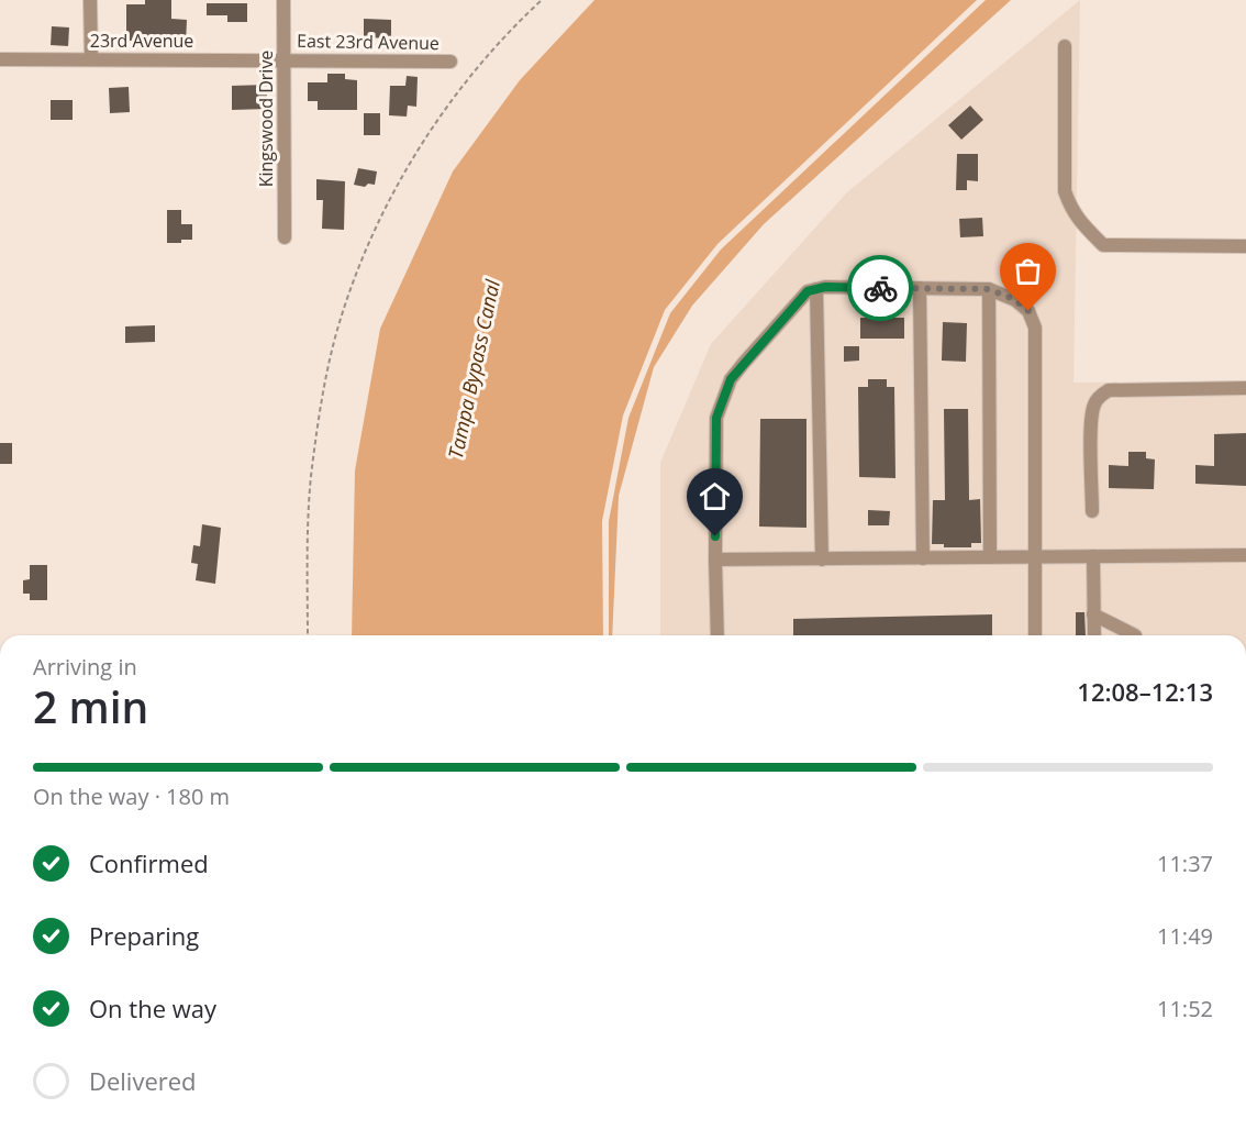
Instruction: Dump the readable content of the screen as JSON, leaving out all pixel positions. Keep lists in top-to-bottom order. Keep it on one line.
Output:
{"streets":{"street":["23rd Avenue","East 23rd Avenue","Kingswood Drive"]},"crossings":[["23rd Avenue","East 23rd Avenue"],["23rd Avenue","Kingswood Drive"],["East 23rd Avenue","Kingswood Drive"]],"water":["Tampa Bypass Canal"],"page":{"heading":["2 min","Arriving in","12:08–12:13"],"bar":"On the way · 180 m","list":[["Confirmed","11:37"],["Preparing","11:49"],["On the way","11:52"],"Delivered"]}}
